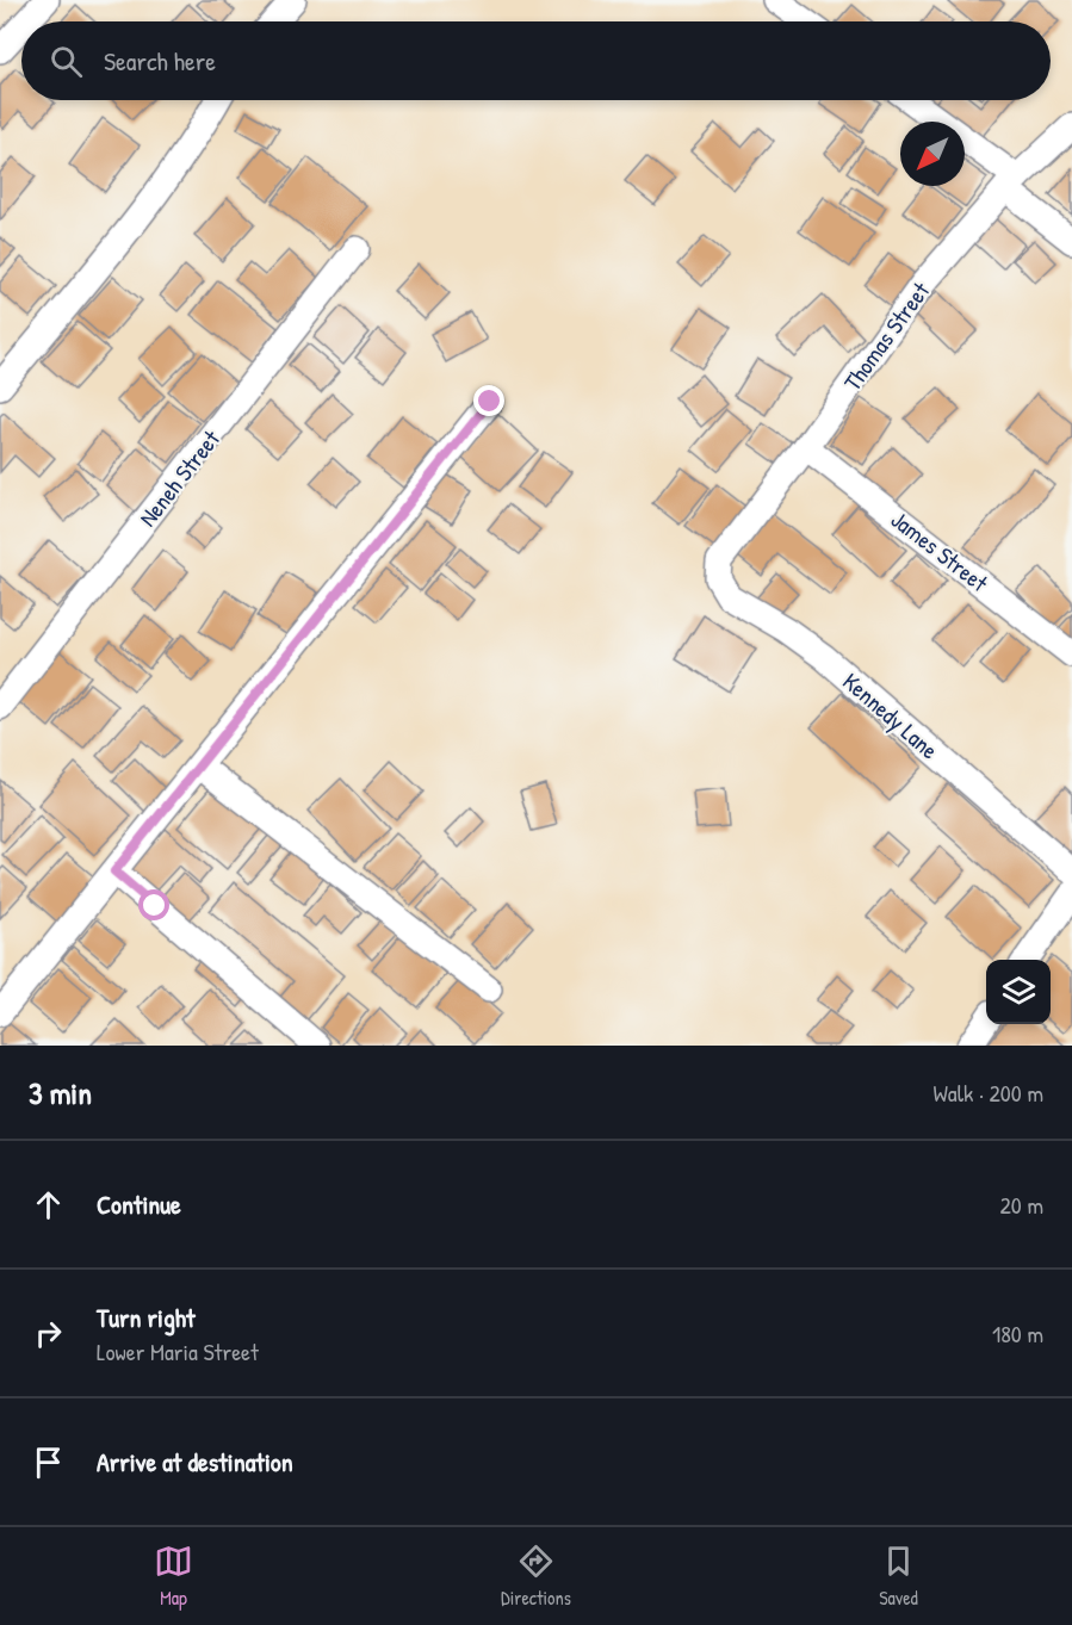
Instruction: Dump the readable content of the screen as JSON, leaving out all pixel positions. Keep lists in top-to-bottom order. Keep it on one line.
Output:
{"streets":{"street":["Thomas Street","Neneh Street","James Street","Kennedy Lane"]},"crossings":[["Thomas Street","James Street"],["Thomas Street","Kennedy Lane"]],"north":"bottom left","page":{"search":"Search here","heading":["3 min","Walk · 200 m"],"list":[["Continue","20 m"],["Turn right","Lower Maria Street","180 m"],"Arrive at destination"],"nav":["Map","Directions","Saved"]}}
